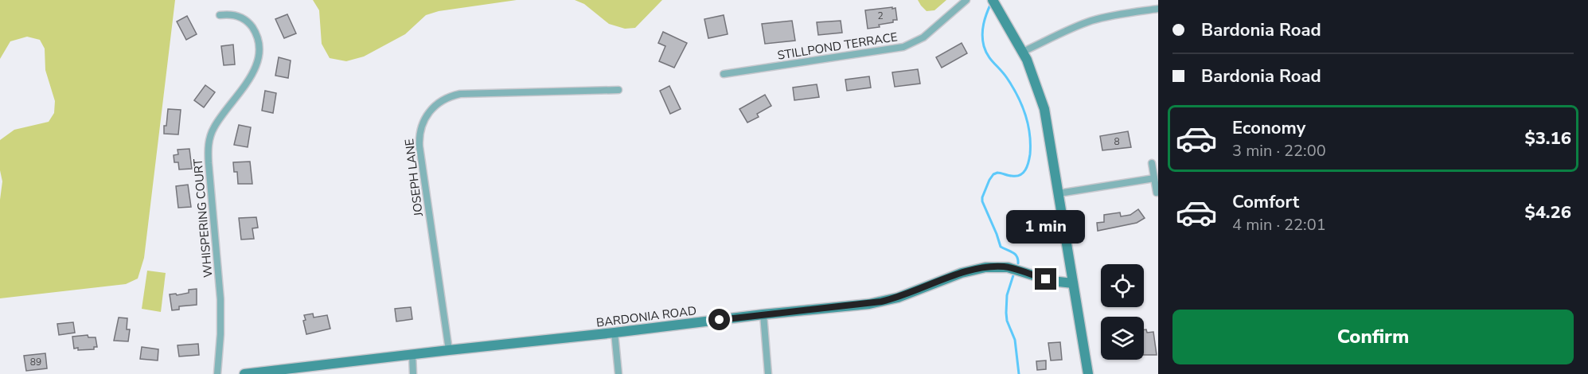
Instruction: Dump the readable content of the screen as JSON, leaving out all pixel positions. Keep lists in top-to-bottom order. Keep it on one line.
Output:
{"streets":{"street":["STILLPOND TERRACE","JOSEPH LANE","WHISPERING COURT","BARDONIA ROAD"]},"crossings":[["JOSEPH LANE","BARDONIA ROAD"]],"house_numbers":["2","8","89"],"page":{"banner":["Bardonia Road","Bardonia Road"],"list":[{"name":"Economy","note":"3 min · 22:00","value":"$3.16"},{"name":"Comfort","note":"4 min · 22:01","value":"$4.26"}],"bubble":"1 min","buttons":"Confirm"}}
